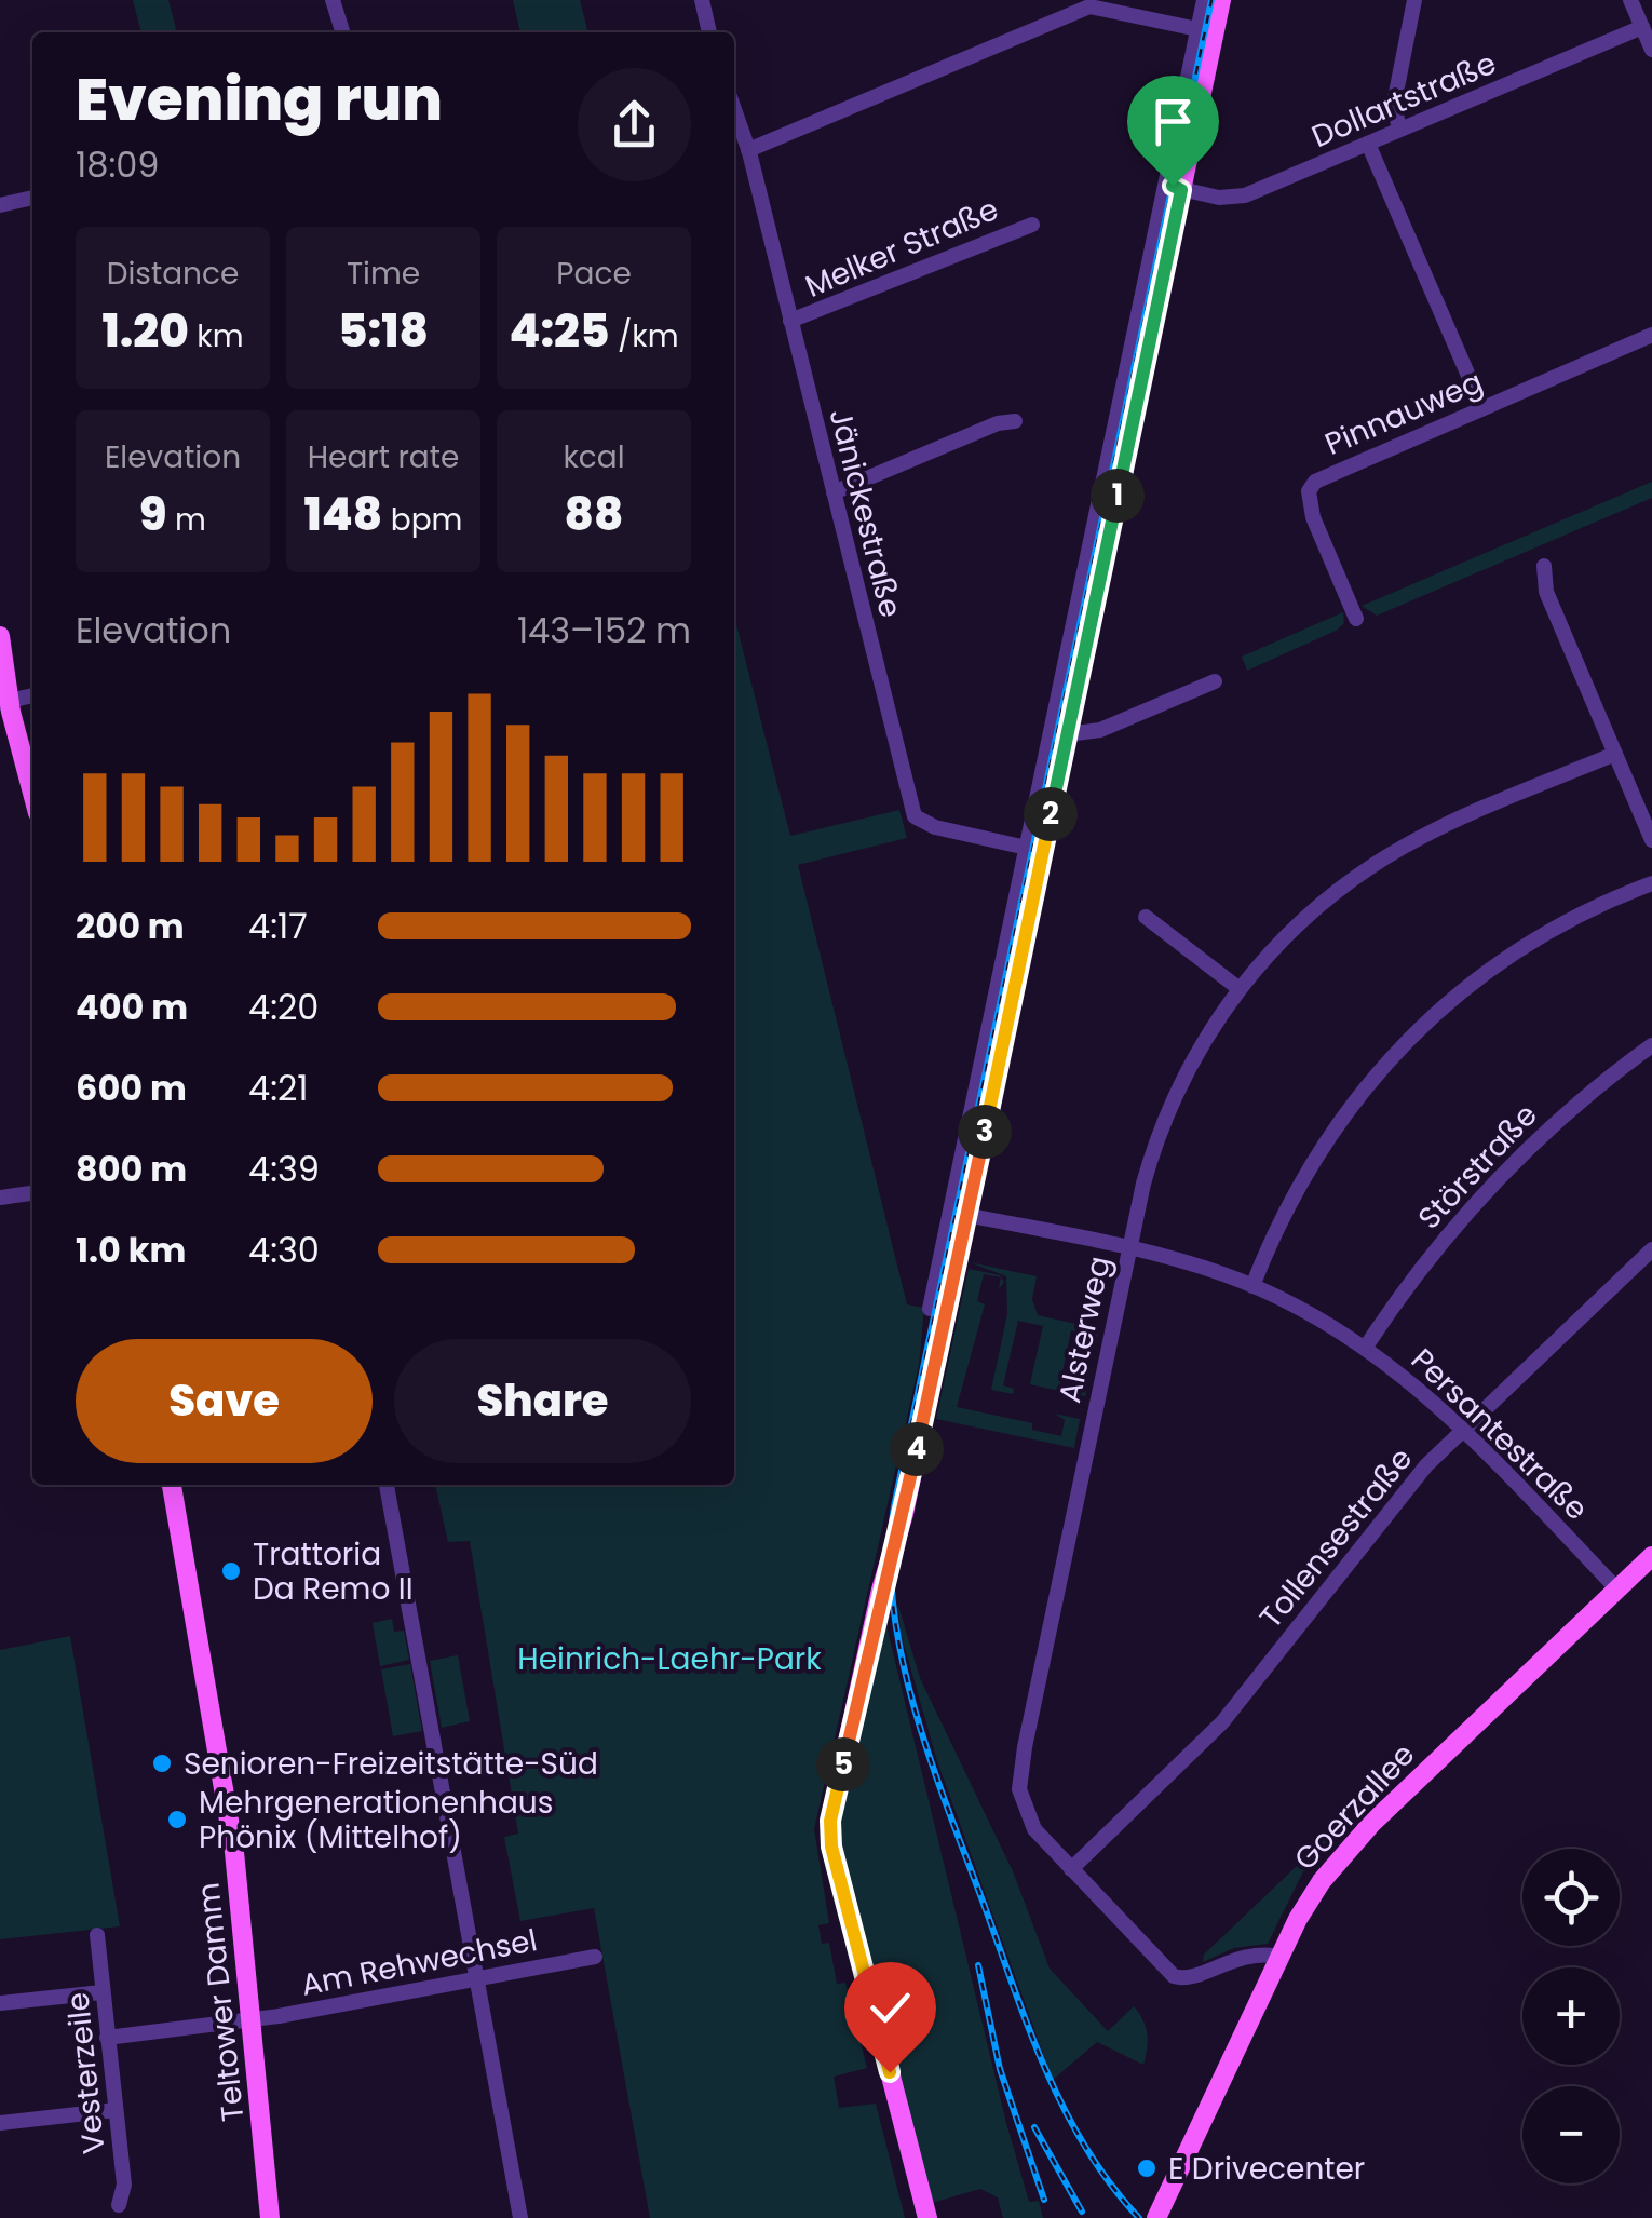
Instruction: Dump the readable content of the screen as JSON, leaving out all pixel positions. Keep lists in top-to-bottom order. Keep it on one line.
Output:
{"streets":{"main road":["Goerzallee","Teltower Damm"],"street":["Dollartstraße","Melker Straße","Pinnauweg","Jänickestraße","Störstraße","Alsterweg","Persantestraße","Tollensestraße","Am Rehwechsel","Vesterzeile"]},"crossings":[["Melker Straße","Jänickestraße"],["Störstraße","Persantestraße"],["Alsterweg","Persantestraße"],["Alsterweg","Tollensestraße"],["Alsterweg","Goerzallee"],["Persantestraße","Tollensestraße"],["Persantestraße","Goerzallee"],["Am Rehwechsel","Teltower Damm"],["Am Rehwechsel","Vesterzeile"]],"parks":["Heinrich-Laehr-Park"],"places":["Trattoria Da Remo II","Senioren-Freizeitstätte-Süd","Mehrgenerationenhaus Phönix (Mittelhof)","E Drivecenter"],"page":{"heading":["Evening run","18:09"],"stats":[["Distance","1.20 km"],["Time","5:18"],["Pace","4:25 /km"],["Elevation","9 m"],["Heart rate","148 bpm"],["kcal","88"]],"pins":["1","2","3","4","5"],"chart":["Elevation","143–152 m"],"list":[{"name":"200 m","note":"4:17"},{"name":"400 m","note":"4:20"},{"name":"600 m","note":"4:21"},{"name":"800 m","note":"4:39"},{"name":"1.0 km","note":"4:30"}],"buttons":["Save","Share"],"map_buttons":["+","−"]}}
